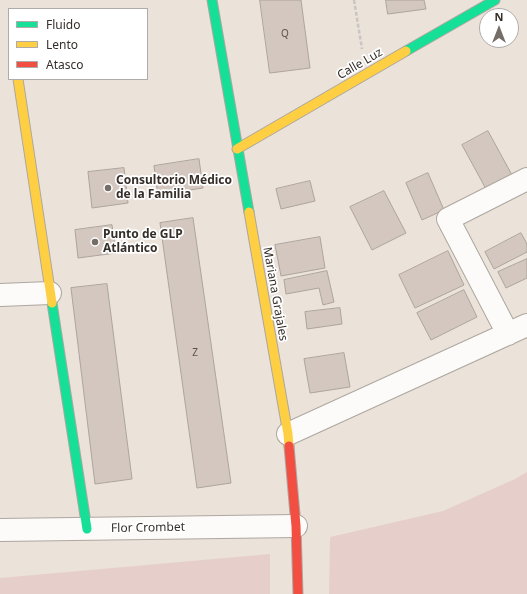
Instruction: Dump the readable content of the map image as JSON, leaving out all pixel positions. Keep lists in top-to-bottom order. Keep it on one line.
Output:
{"streets":{"street":["Calle Luz","Mariana Grajales","Flor Crombet"]},"crossings":[["Calle Luz","Mariana Grajales"],["Mariana Grajales","Flor Crombet"]],"places":["Consultorio Médico de la Familia","Punto de GLP Atlántico"],"house_numbers":["Q","Z"],"legend":["Fluido","Lento","Atasco"],"north":"top"}
